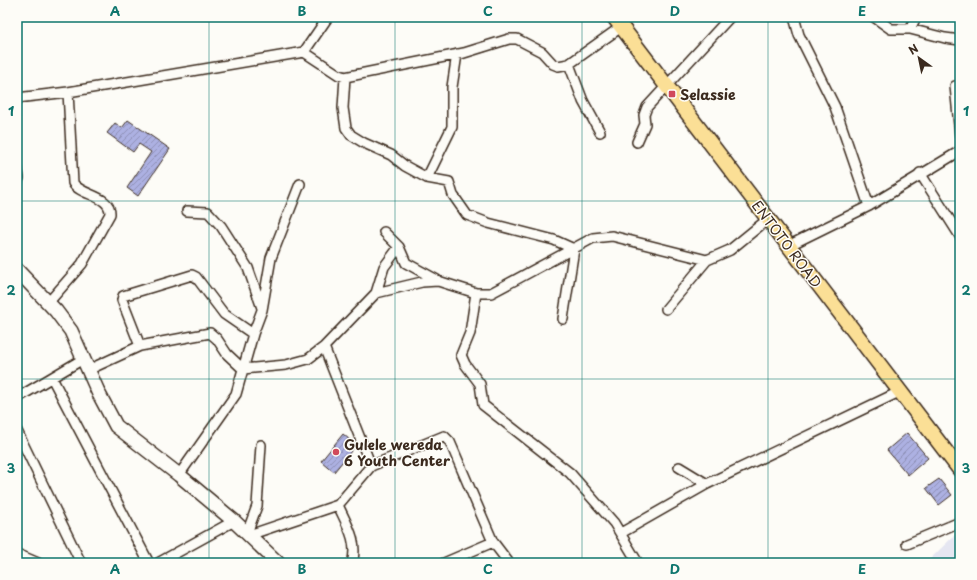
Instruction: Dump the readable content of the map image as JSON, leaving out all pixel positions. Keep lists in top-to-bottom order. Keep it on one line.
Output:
{"streets":{"main road":["ENTOTO ROAD"]},"places":{"transit":["Selassie"],"other":["Gulele wereda 6 Youth Center"]},"north":"top left","grid":{"columns":["A","B","C","D","E"],"rows":["1","2","3"]}}
